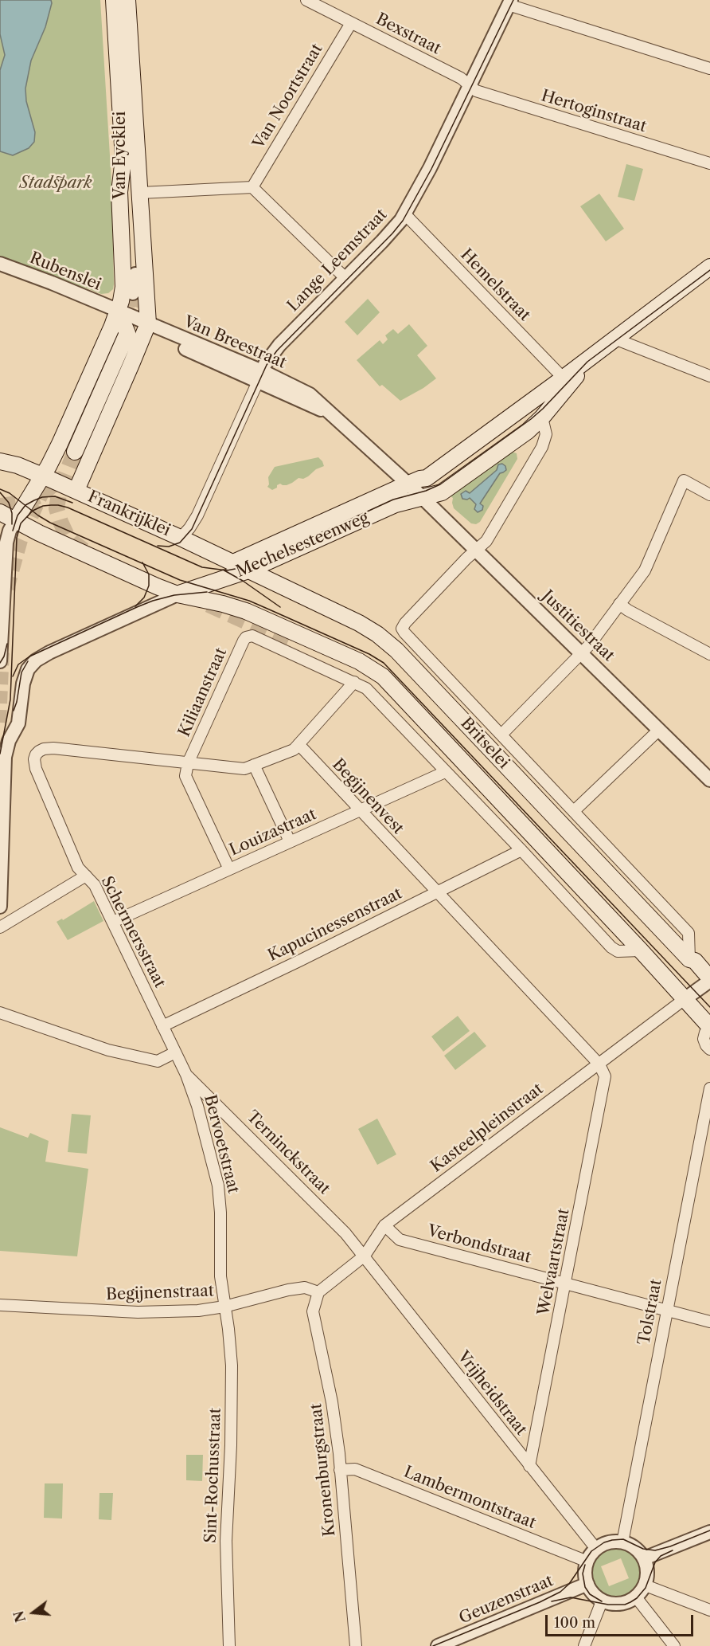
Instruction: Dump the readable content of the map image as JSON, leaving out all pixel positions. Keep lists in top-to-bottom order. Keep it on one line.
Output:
{"streets":{"main road":["Van Eycklei","Frankrijklei","Mechelsesteenweg","Britselei"],"street":["Bexstraat","Van Noortstraat","Hertoginstraat","Lange Leemstraat","Rubenslei","Hemelstraat","Van Breestraat","Justitiestraat","Kiliaanstraat","Begijnenvest","Louizastraat","Kapucinessenstraat","Schermersstraat","Kasteelpleinstraat","Bervoetstraat","Terninckstraat","Verbondstraat","Welvaartstraat","Begijnenstraat","Tolstraat","Vrijheidstraat","Kronenburgstraat","Sint-Rochusstraat","Lambermontstraat","Geuzenstraat"]},"crossings":[["Bexstraat","Van Noortstraat"],["Bexstraat","Hertoginstraat"],["Bexstraat","Lange Leemstraat"],["Hertoginstraat","Lange Leemstraat"],["Van Eycklei","Rubenslei"],["Van Eycklei","Van Breestraat"],["Lange Leemstraat","Hemelstraat"],["Lange Leemstraat","Van Breestraat"],["Lange Leemstraat","Frankrijklei"],["Rubenslei","Van Breestraat"],["Hemelstraat","Mechelsesteenweg"],["Van Breestraat","Mechelsesteenweg"],["Van Breestraat","Justitiestraat"],["Frankrijklei","Mechelsesteenweg"],["Frankrijklei","Britselei"],["Mechelsesteenweg","Justitiestraat"],["Mechelsesteenweg","Britselei"],["Justitiestraat","Britselei"],["Kiliaanstraat","Schermersstraat"],["Britselei","Kasteelpleinstraat"],["Begijnenvest","Louizastraat"],["Begijnenvest","Kapucinessenstraat"],["Begijnenvest","Kasteelpleinstraat"],["Begijnenvest","Welvaartstraat"],["Louizastraat","Schermersstraat"],["Kapucinessenstraat","Schermersstraat"],["Schermersstraat","Bervoetstraat"],["Schermersstraat","Terninckstraat"],["Kasteelpleinstraat","Terninckstraat"],["Kasteelpleinstraat","Verbondstraat"],["Kasteelpleinstraat","Welvaartstraat"],["Kasteelpleinstraat","Begijnenstraat"],["Kasteelpleinstraat","Vrijheidstraat"],["Kasteelpleinstraat","Kronenburgstraat"],["Bervoetstraat","Terninckstraat"],["Bervoetstraat","Begijnenstraat"],["Bervoetstraat","Sint-Rochusstraat"],["Terninckstraat","Vrijheidstraat"],["Verbondstraat","Welvaartstraat"],["Verbondstraat","Tolstraat"],["Welvaartstraat","Vrijheidstraat"],["Begijnenstraat","Kronenburgstraat"],["Begijnenstraat","Sint-Rochusstraat"],["Tolstraat","Vrijheidstraat"],["Tolstraat","Lambermontstraat"],["Tolstraat","Geuzenstraat"],["Vrijheidstraat","Lambermontstraat"],["Vrijheidstraat","Geuzenstraat"],["Kronenburgstraat","Lambermontstraat"],["Lambermontstraat","Geuzenstraat"]],"parks":["Stadspark"],"scale_bar":"100 m","north":"left"}
